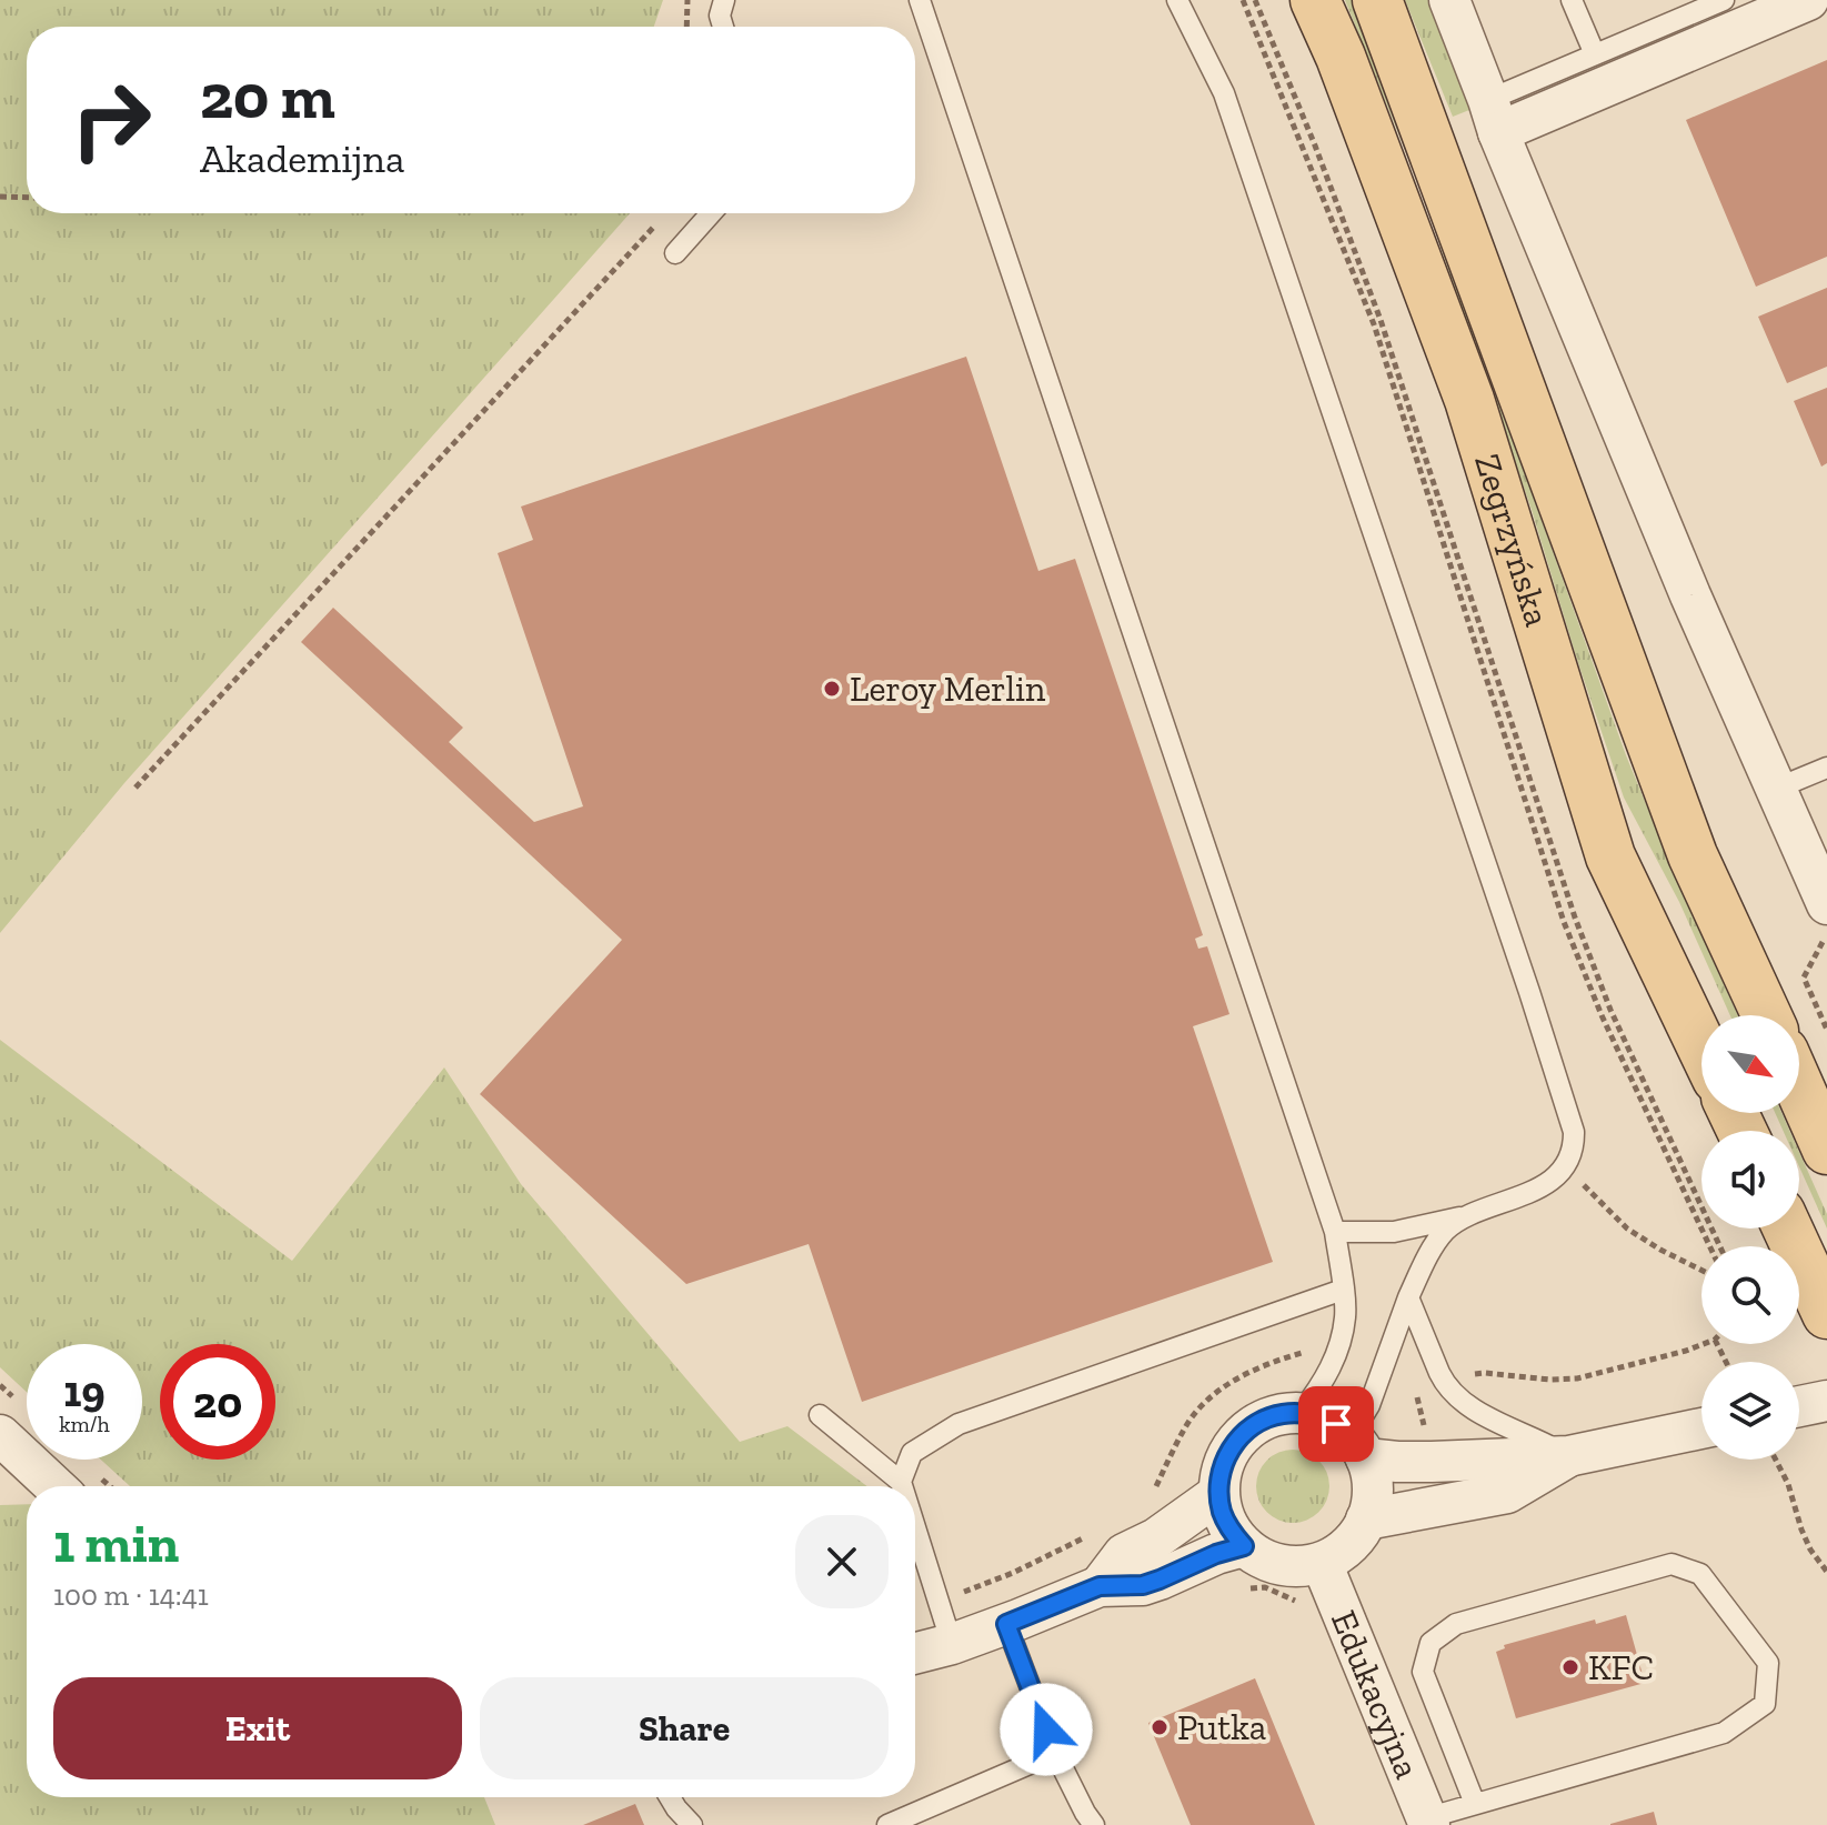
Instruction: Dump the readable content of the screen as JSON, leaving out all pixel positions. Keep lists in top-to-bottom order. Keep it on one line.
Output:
{"streets":{"main road":["Zegrzyńska"],"street":["Edukacyjna"]},"places":["Leroy Merlin","KFC","Putka"],"north":"bottom right","page":{"turn":["20 m","Akademijna"],"speed":"19 km/h","limit":"20","heading":["1 min","100 m · 14:41"],"buttons":["Exit","Share"]}}
